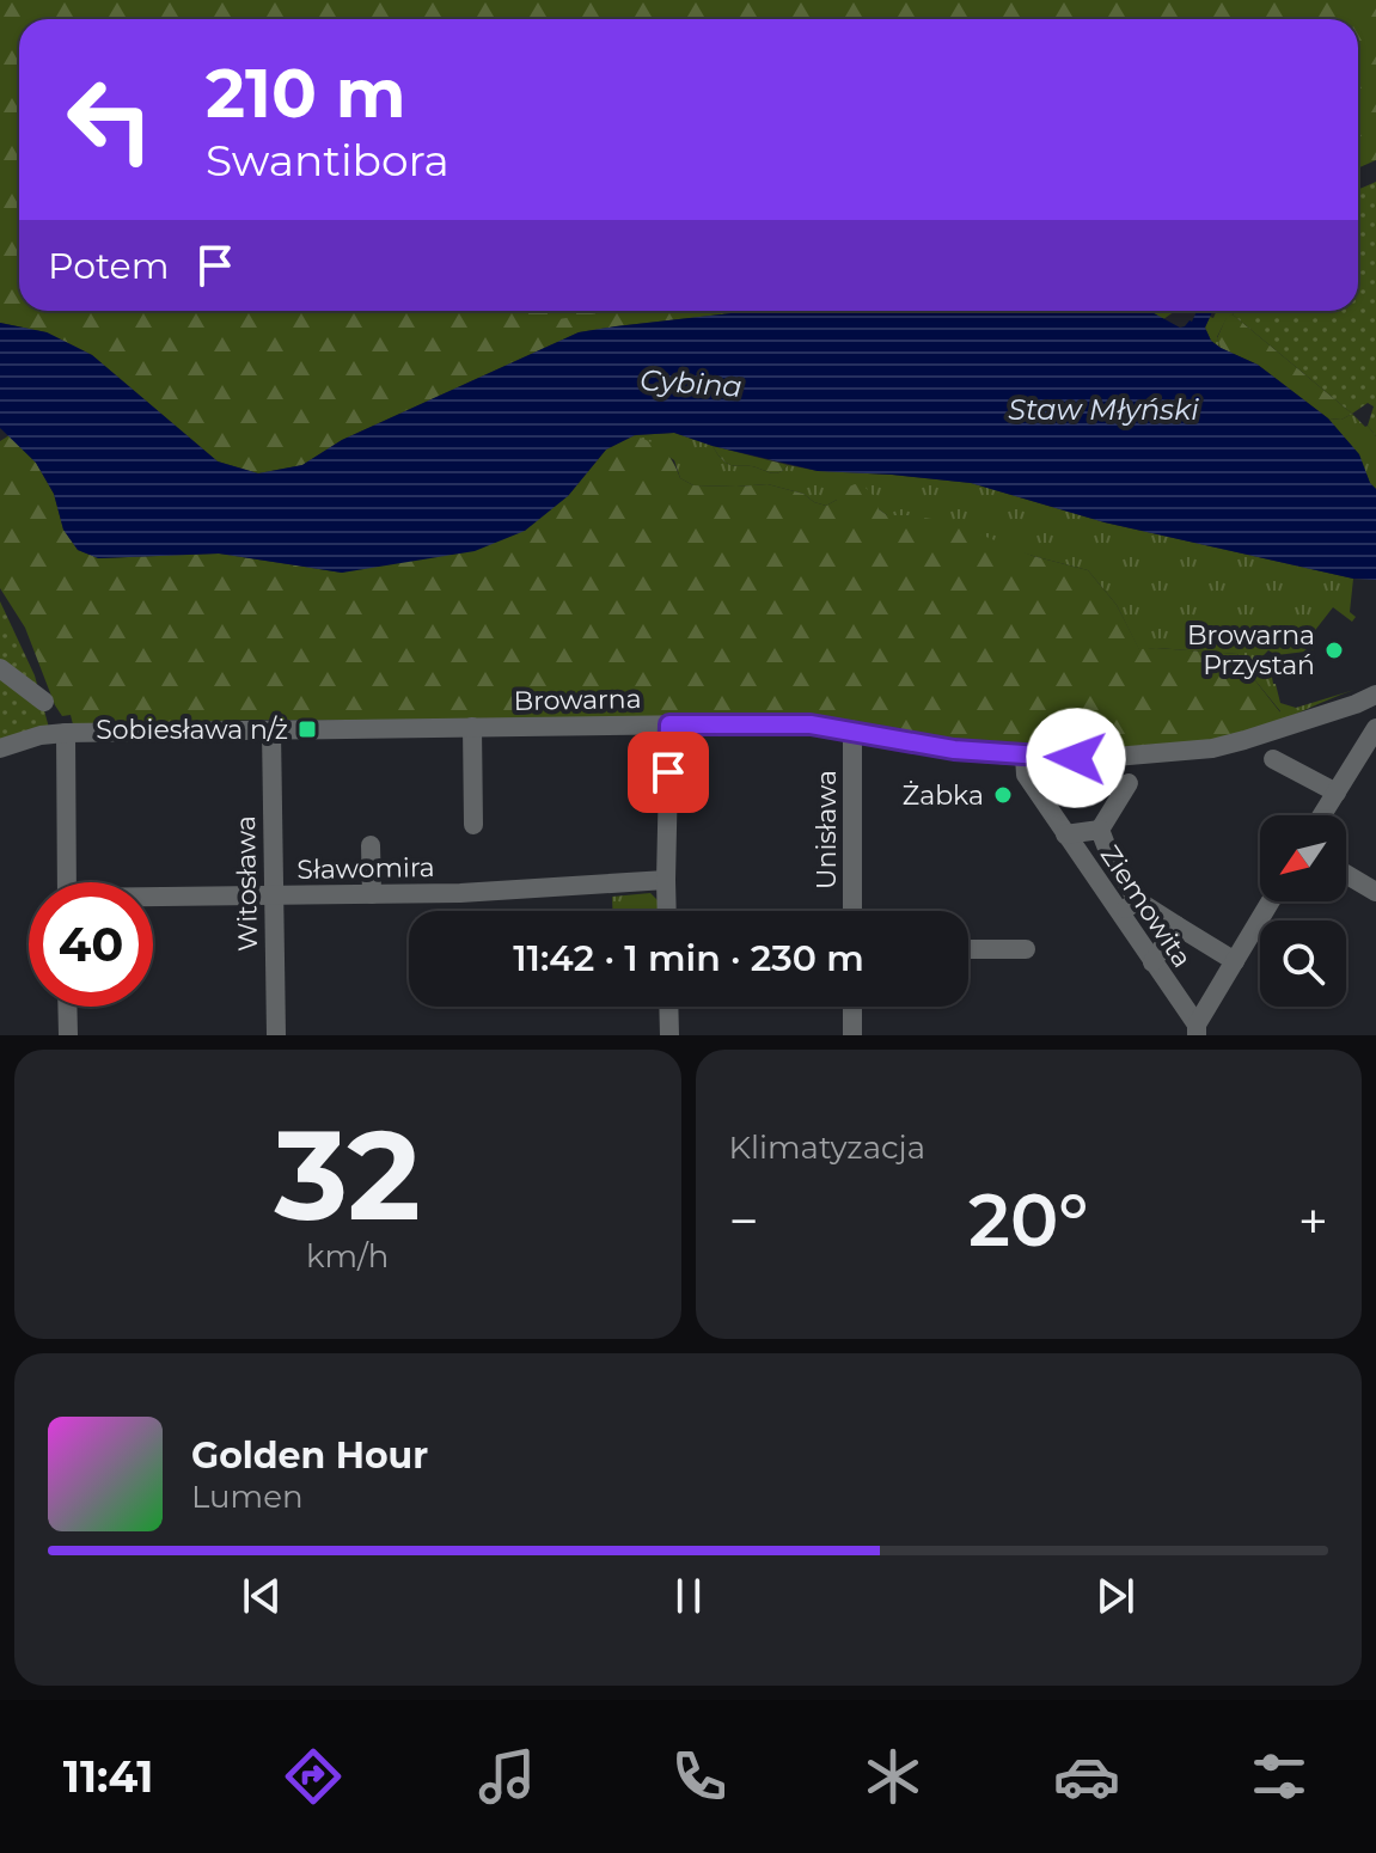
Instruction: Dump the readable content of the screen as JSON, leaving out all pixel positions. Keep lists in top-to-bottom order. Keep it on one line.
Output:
{"streets":{"street":["Browarna","Unisława","Sławomira","Witosława","Ziemowita"]},"crossings":[["Browarna","Unisława"],["Browarna","Witosława"],["Browarna","Ziemowita"],["Sławomira","Witosława"]],"water":["Cybina","Staw Młyński"],"places":{"other":["Browarna Przystań","Żabka"],"transit":["Sobiesława n/ż"]},"north":"bottom left","page":{"turn":["210 m","Swantibora"],"then":"Potem","limit":"40","trip":"11:42 · 1 min · 230 m","tile":[["32","km/h"],"Klimatyzacja"],"heat":["−","20°","+"],"song":["Golden Hour","Lumen"],"tabs":"11:41"}}
